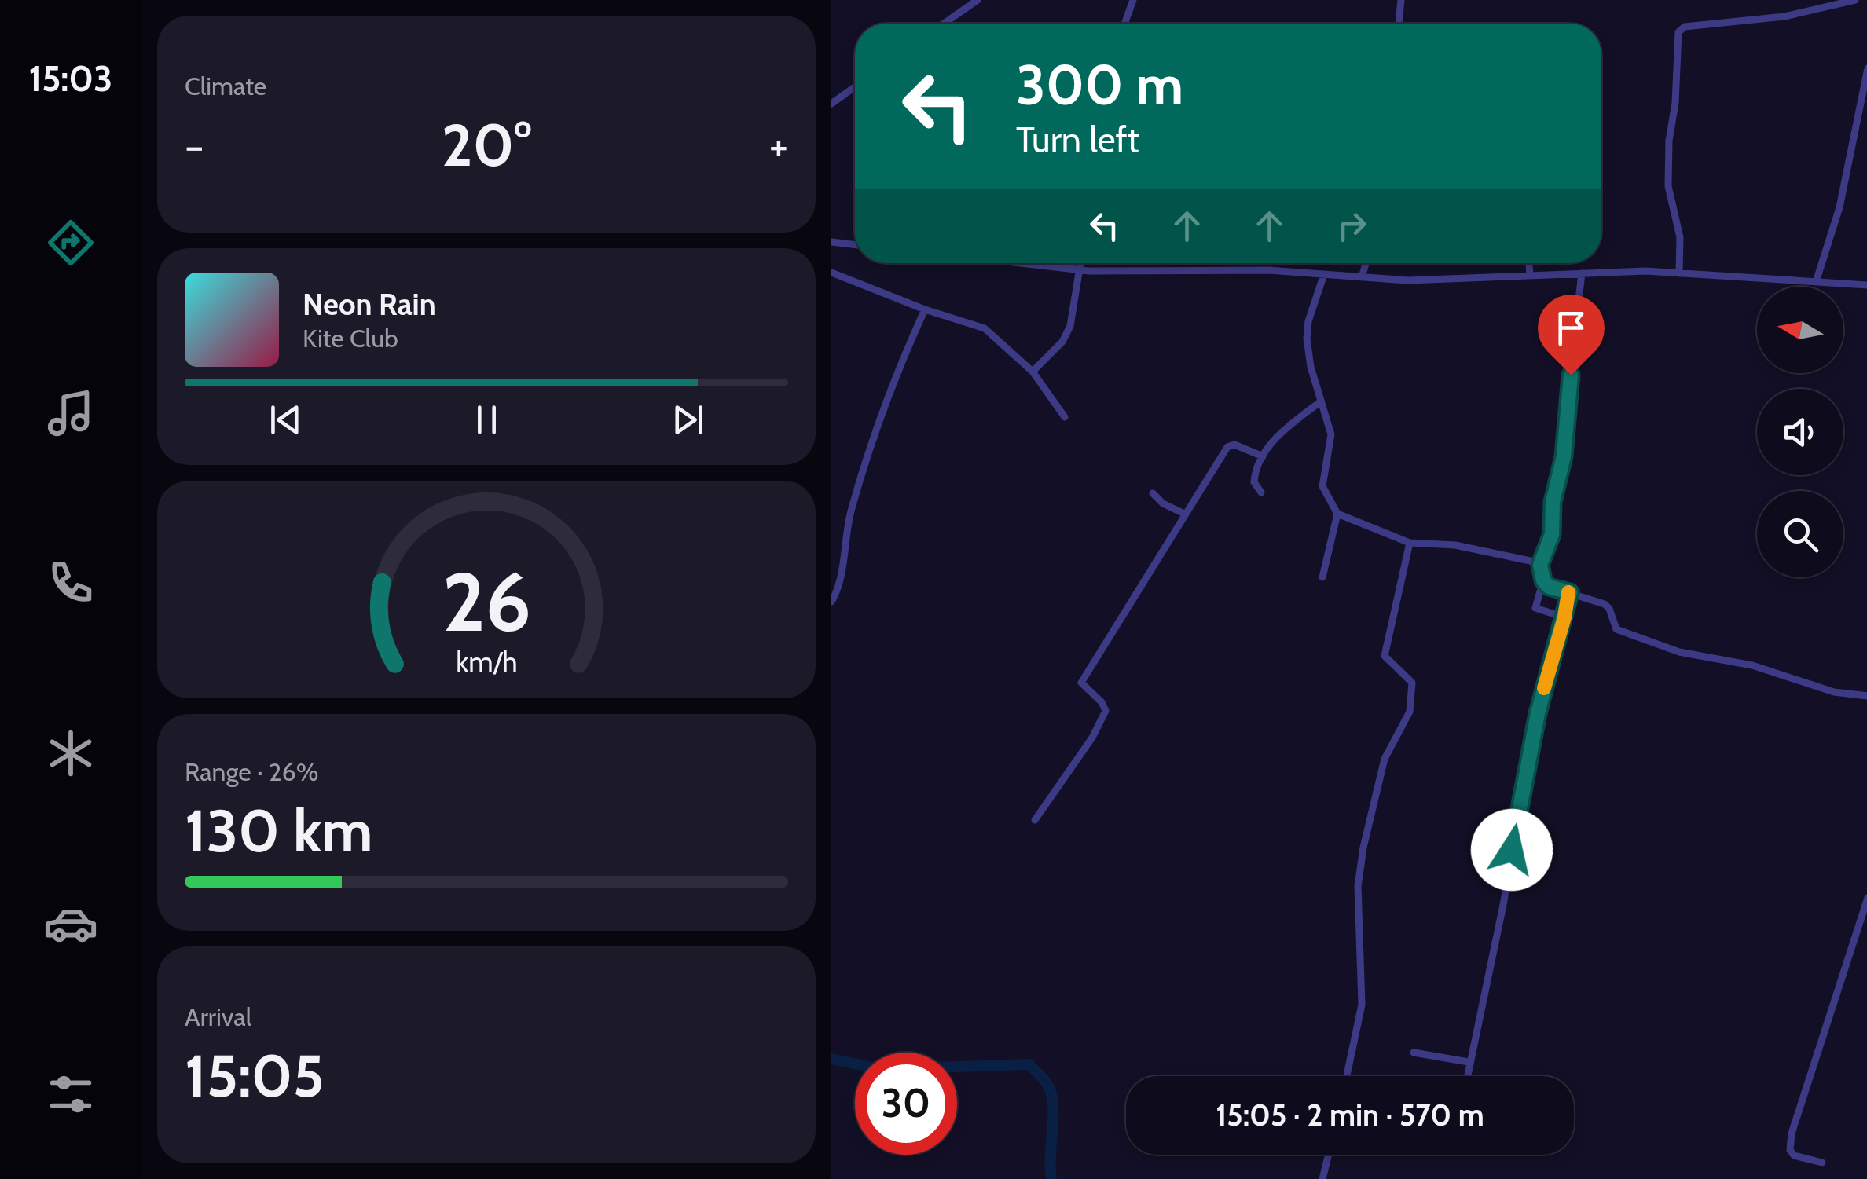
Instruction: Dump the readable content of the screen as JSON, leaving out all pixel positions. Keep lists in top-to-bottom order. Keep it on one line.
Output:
{"north":"left","page":{"tabs":"15:03","tile":["Climate",["Range · 26%","130 km"],["Arrival","15:05"]],"turn":["300 m","Turn left"],"heat":["−","20°","+"],"song":["Neon Rain","Kite Club"],"limit":"30","trip":"15:05 · 2 min · 570 m","gauge":["26","km/h"]}}
